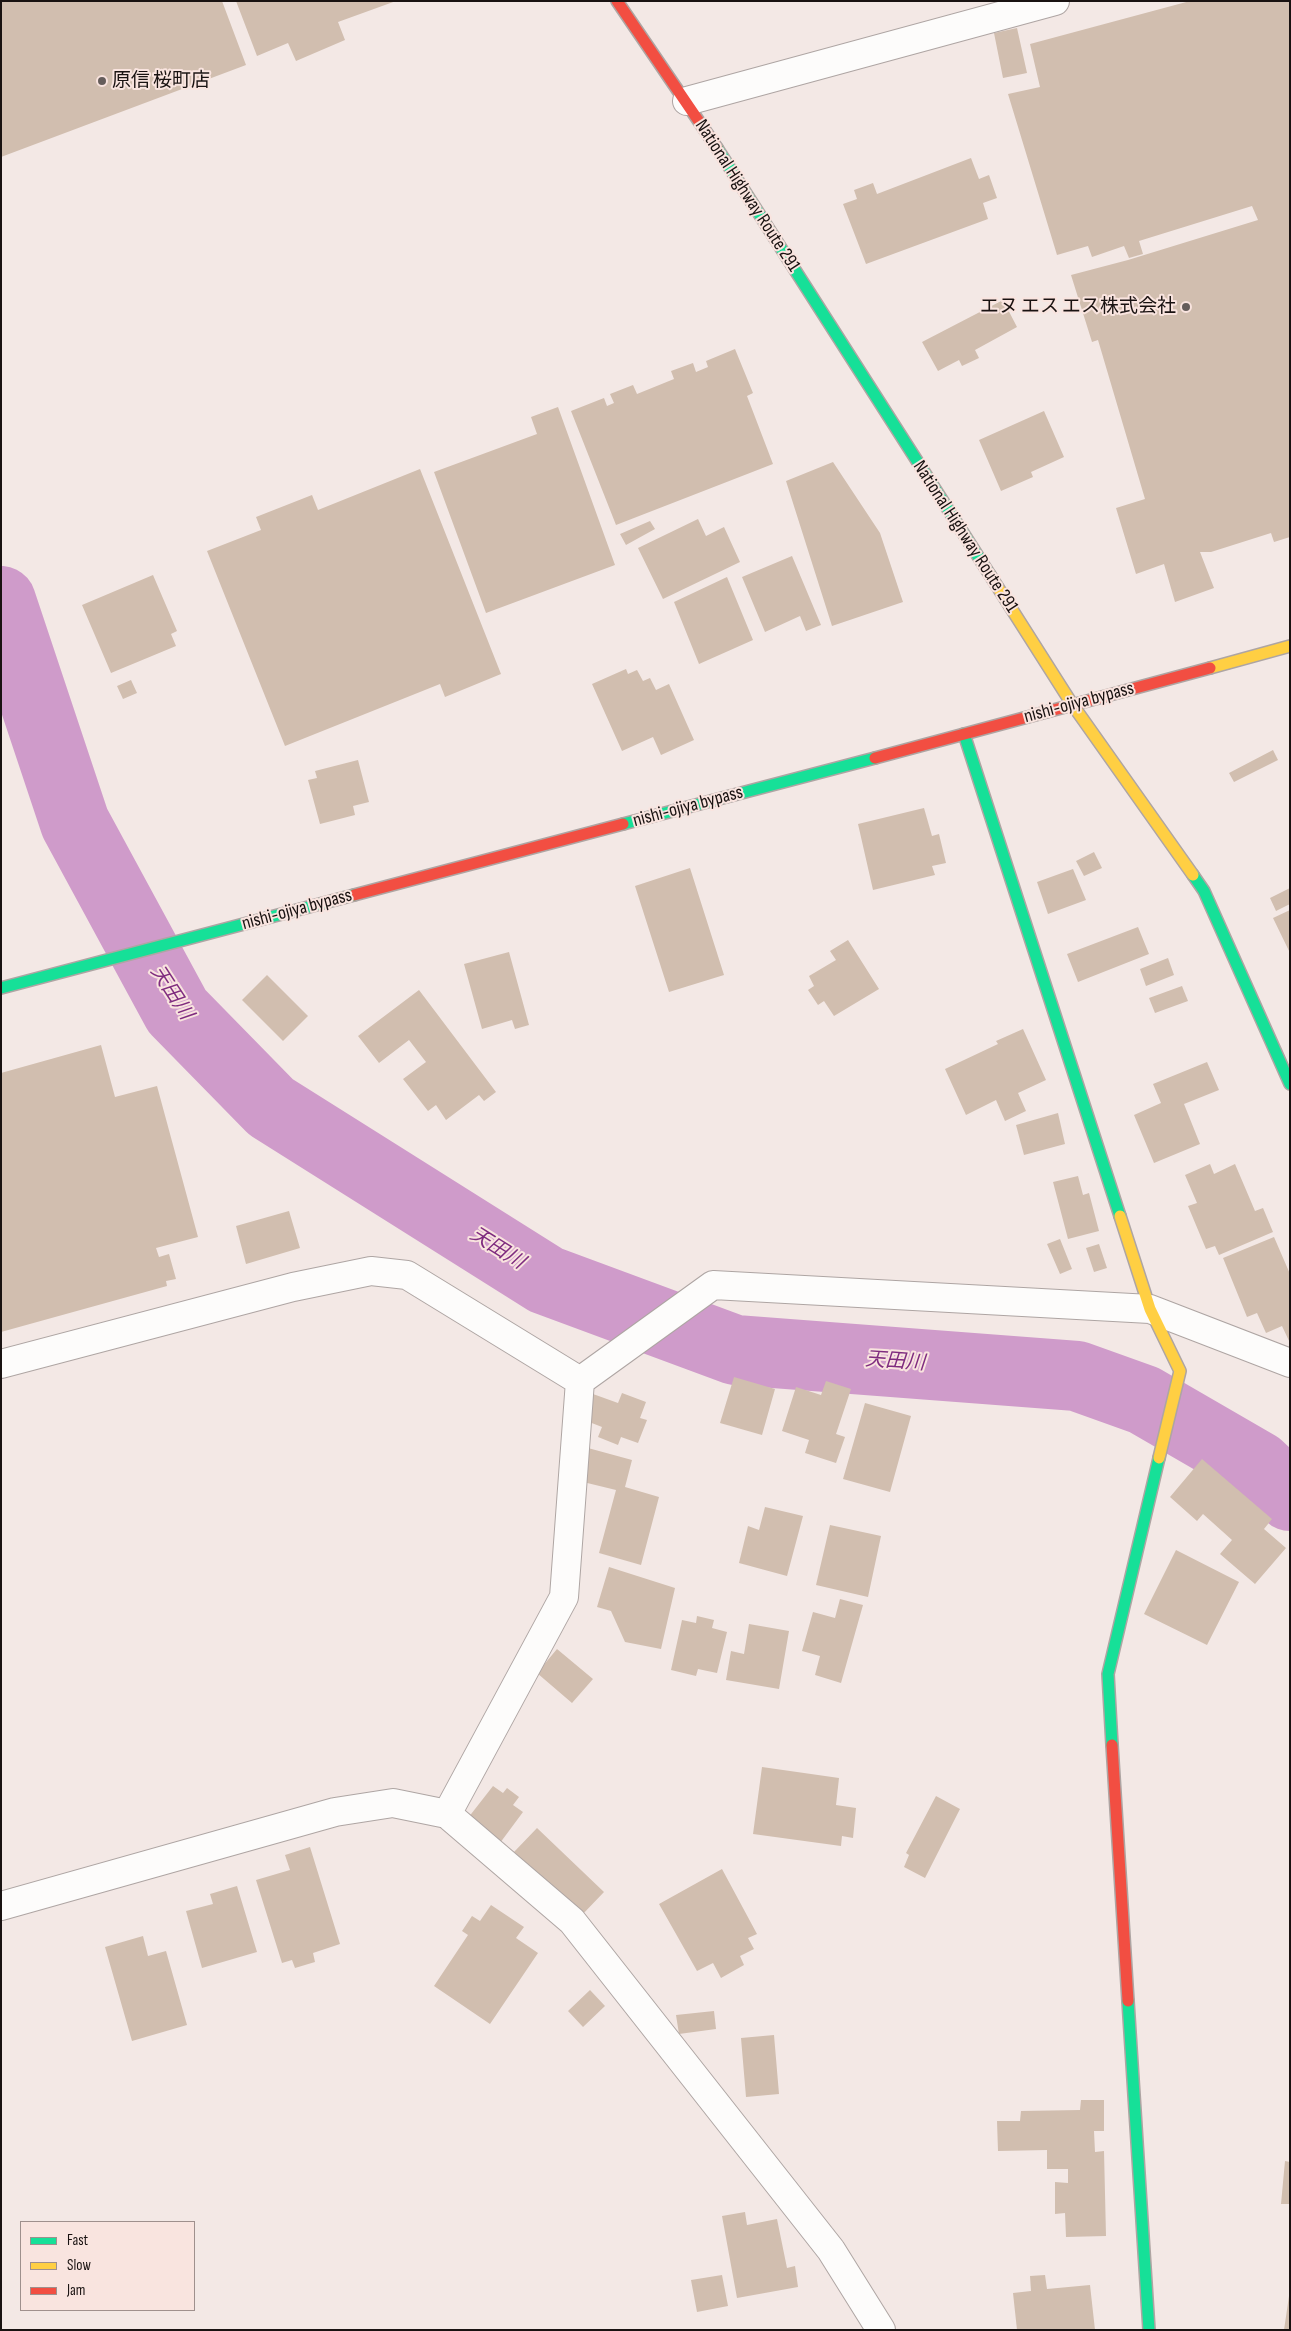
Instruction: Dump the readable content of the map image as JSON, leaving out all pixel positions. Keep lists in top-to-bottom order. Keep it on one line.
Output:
{"streets":{"main road":["National Highway Route 291","nishi-ojiya bypass"]},"crossings":[["National Highway Route 291","nishi-ojiya bypass"]],"water":["天田川"],"places":["原信 桜町店","エヌ エス エス株式会社"],"legend":["Fast","Slow","Jam"]}
